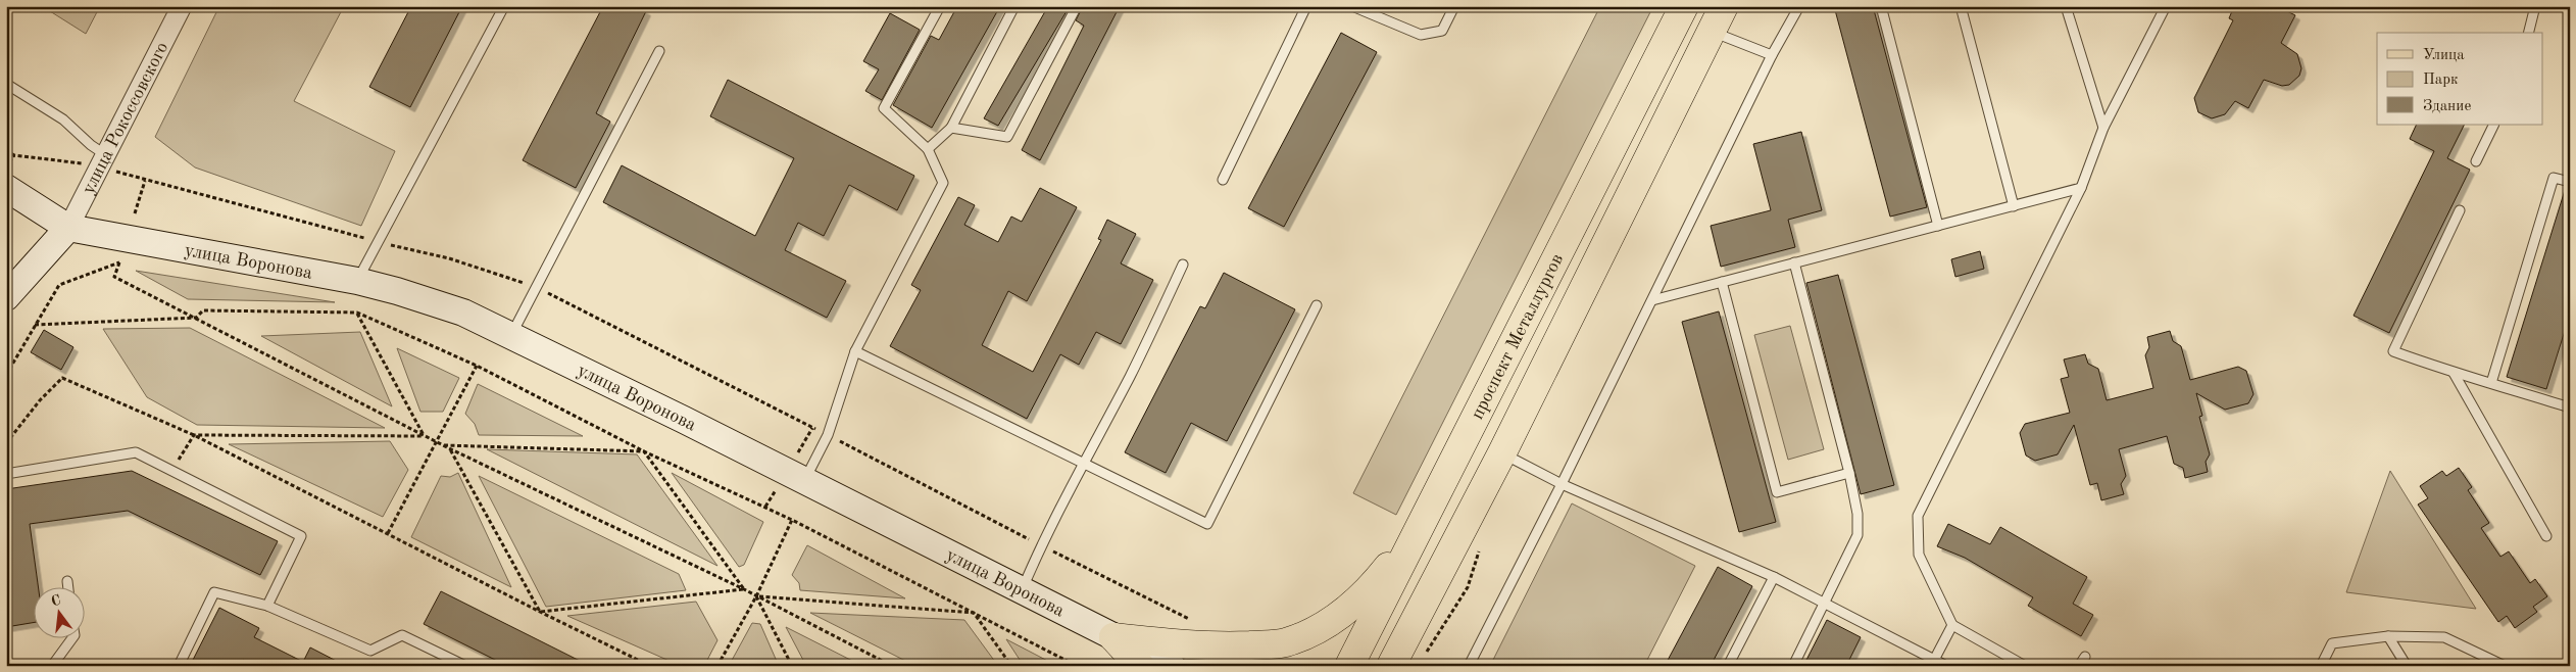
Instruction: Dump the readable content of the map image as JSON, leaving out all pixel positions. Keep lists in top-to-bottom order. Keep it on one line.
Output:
{"streets":{"main road":["улица Воронова","проспект Металлургов"],"street":["улица Рокоссовского"]},"crossings":[["улица Рокоссовского","улица Воронова"]],"legend":["Улица","Парк","Здание"],"north":"top"}
